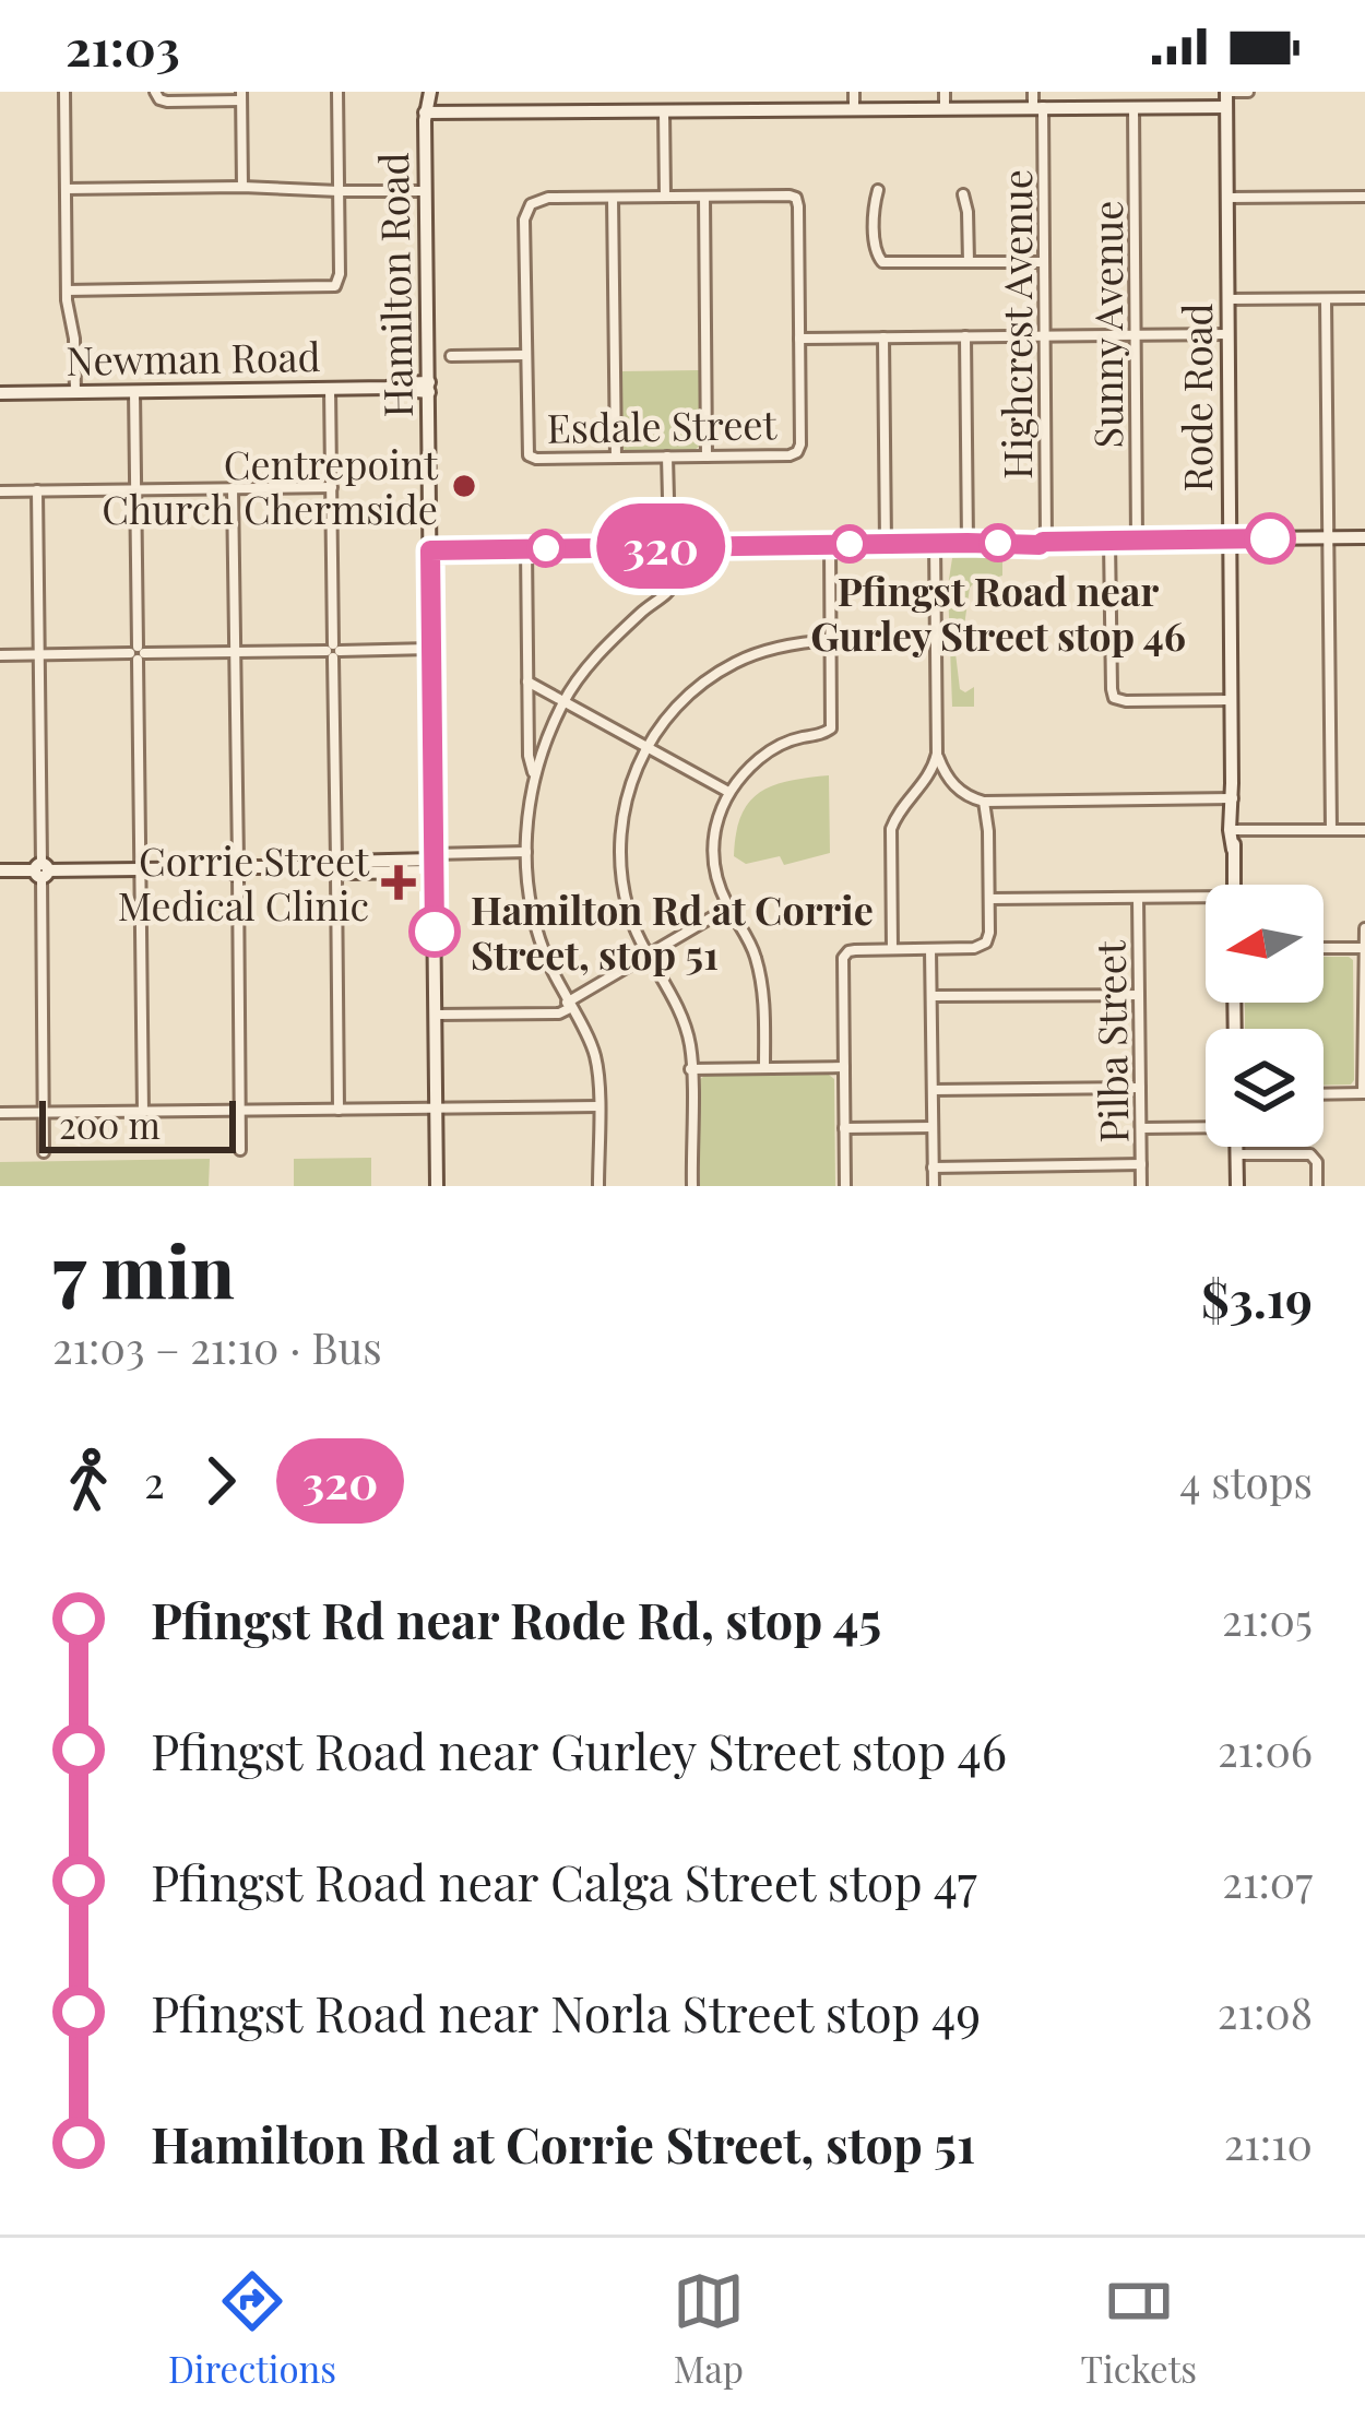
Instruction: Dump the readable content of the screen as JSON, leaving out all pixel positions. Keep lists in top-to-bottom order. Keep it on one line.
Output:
{"streets":{"main road":["Hamilton Road","Newman Road","Rode Road"],"street":["Highcrest Avenue","Sunny Avenue","Esdale Street","Pilba Street"]},"crossings":[["Hamilton Road","Newman Road"]],"places":{"other":["Centrepoint Church Chermside","Pfingst Road near Gurley Street stop 46","Hamilton Rd at Corrie Street, stop 51"],"health":["Corrie Street Medical Clinic"]},"lines":["bus line 320"],"scale_bar":"200 m","north":"left","page":{"status":"21:03","on_map":"320","scale":"200 m","heading":["7 min","21:03 – 21:10 · Bus","$3.19"],"legs":["2","320","4 stops"],"list":[{"name":"Pfingst Rd near Rode Rd, stop 45","value":"21:05"},{"name":"Pfingst Road near Gurley Street stop 46","value":"21:06"},{"name":"Pfingst Road near Calga Street stop 47","value":"21:07"},{"name":"Pfingst Road near Norla Street stop 49","value":"21:08"},{"name":"Hamilton Rd at Corrie Street, stop 51","value":"21:10"}],"tabs":["Directions","Map","Tickets"]}}
